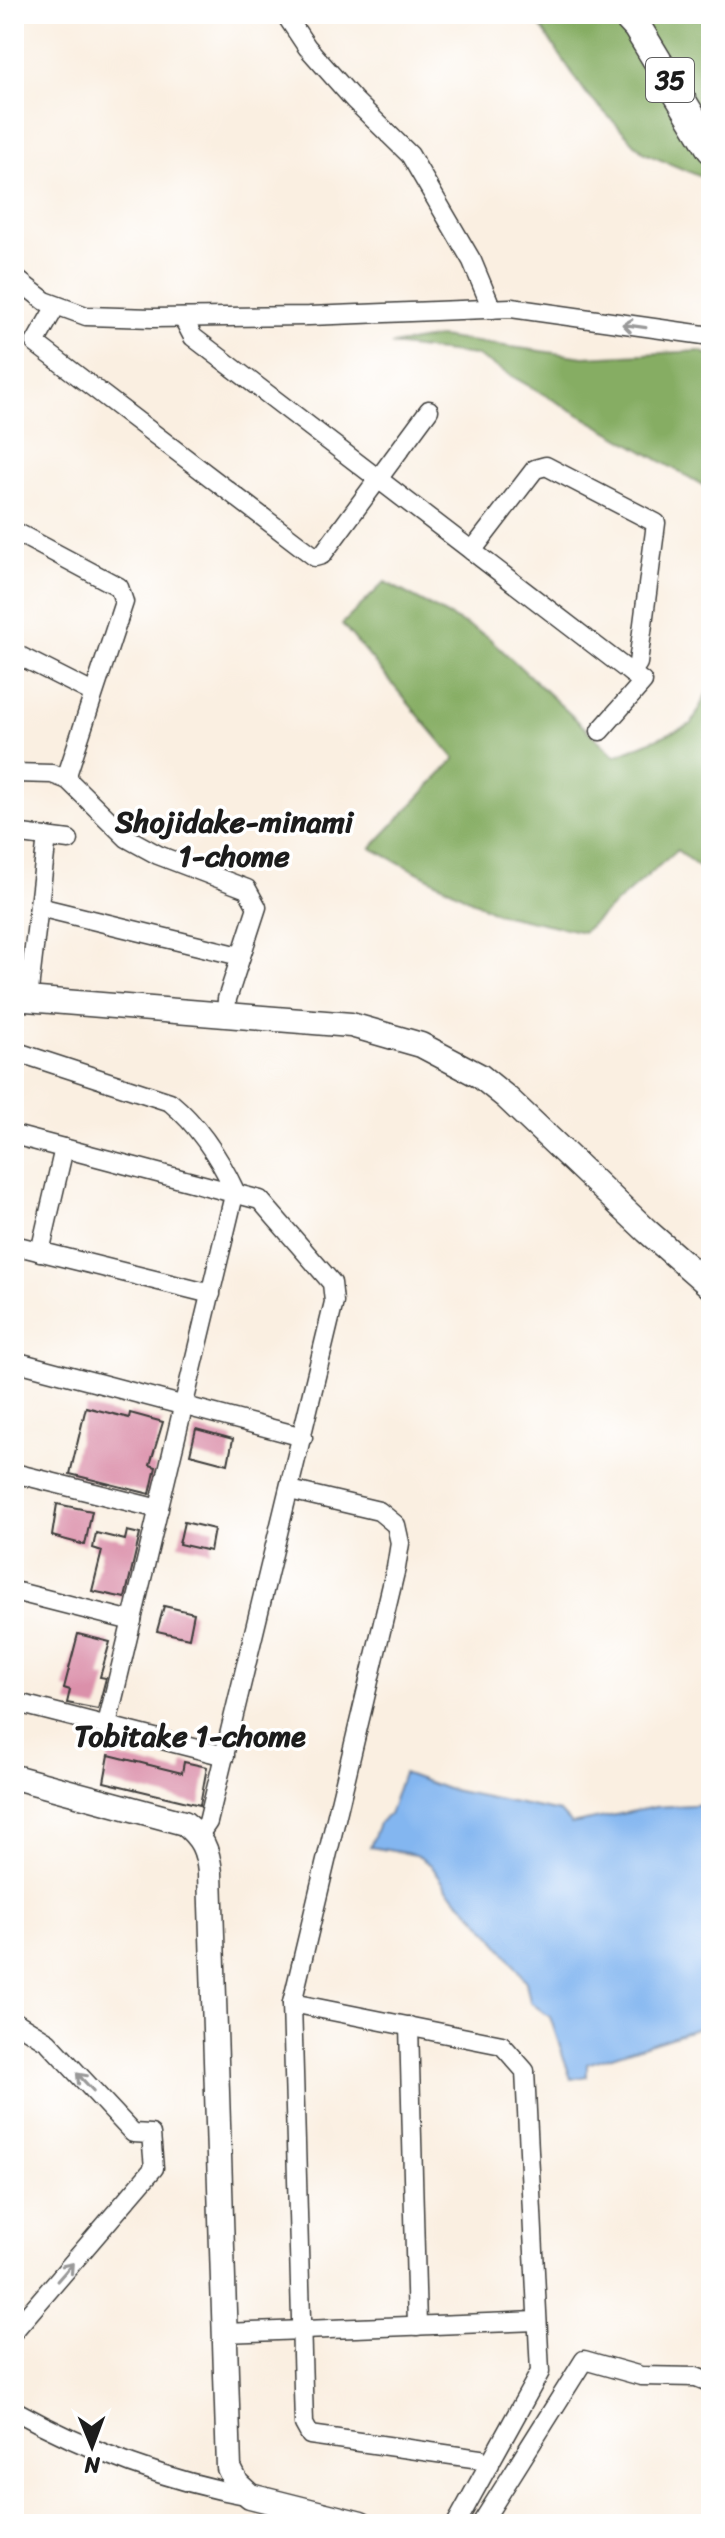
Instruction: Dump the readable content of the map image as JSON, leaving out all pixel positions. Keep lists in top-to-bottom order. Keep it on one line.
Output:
{"streets":{"main road":["35"]},"districts":["Shojidake-minami 1-chome","Tobitake 1-chome"],"north":"bottom"}
